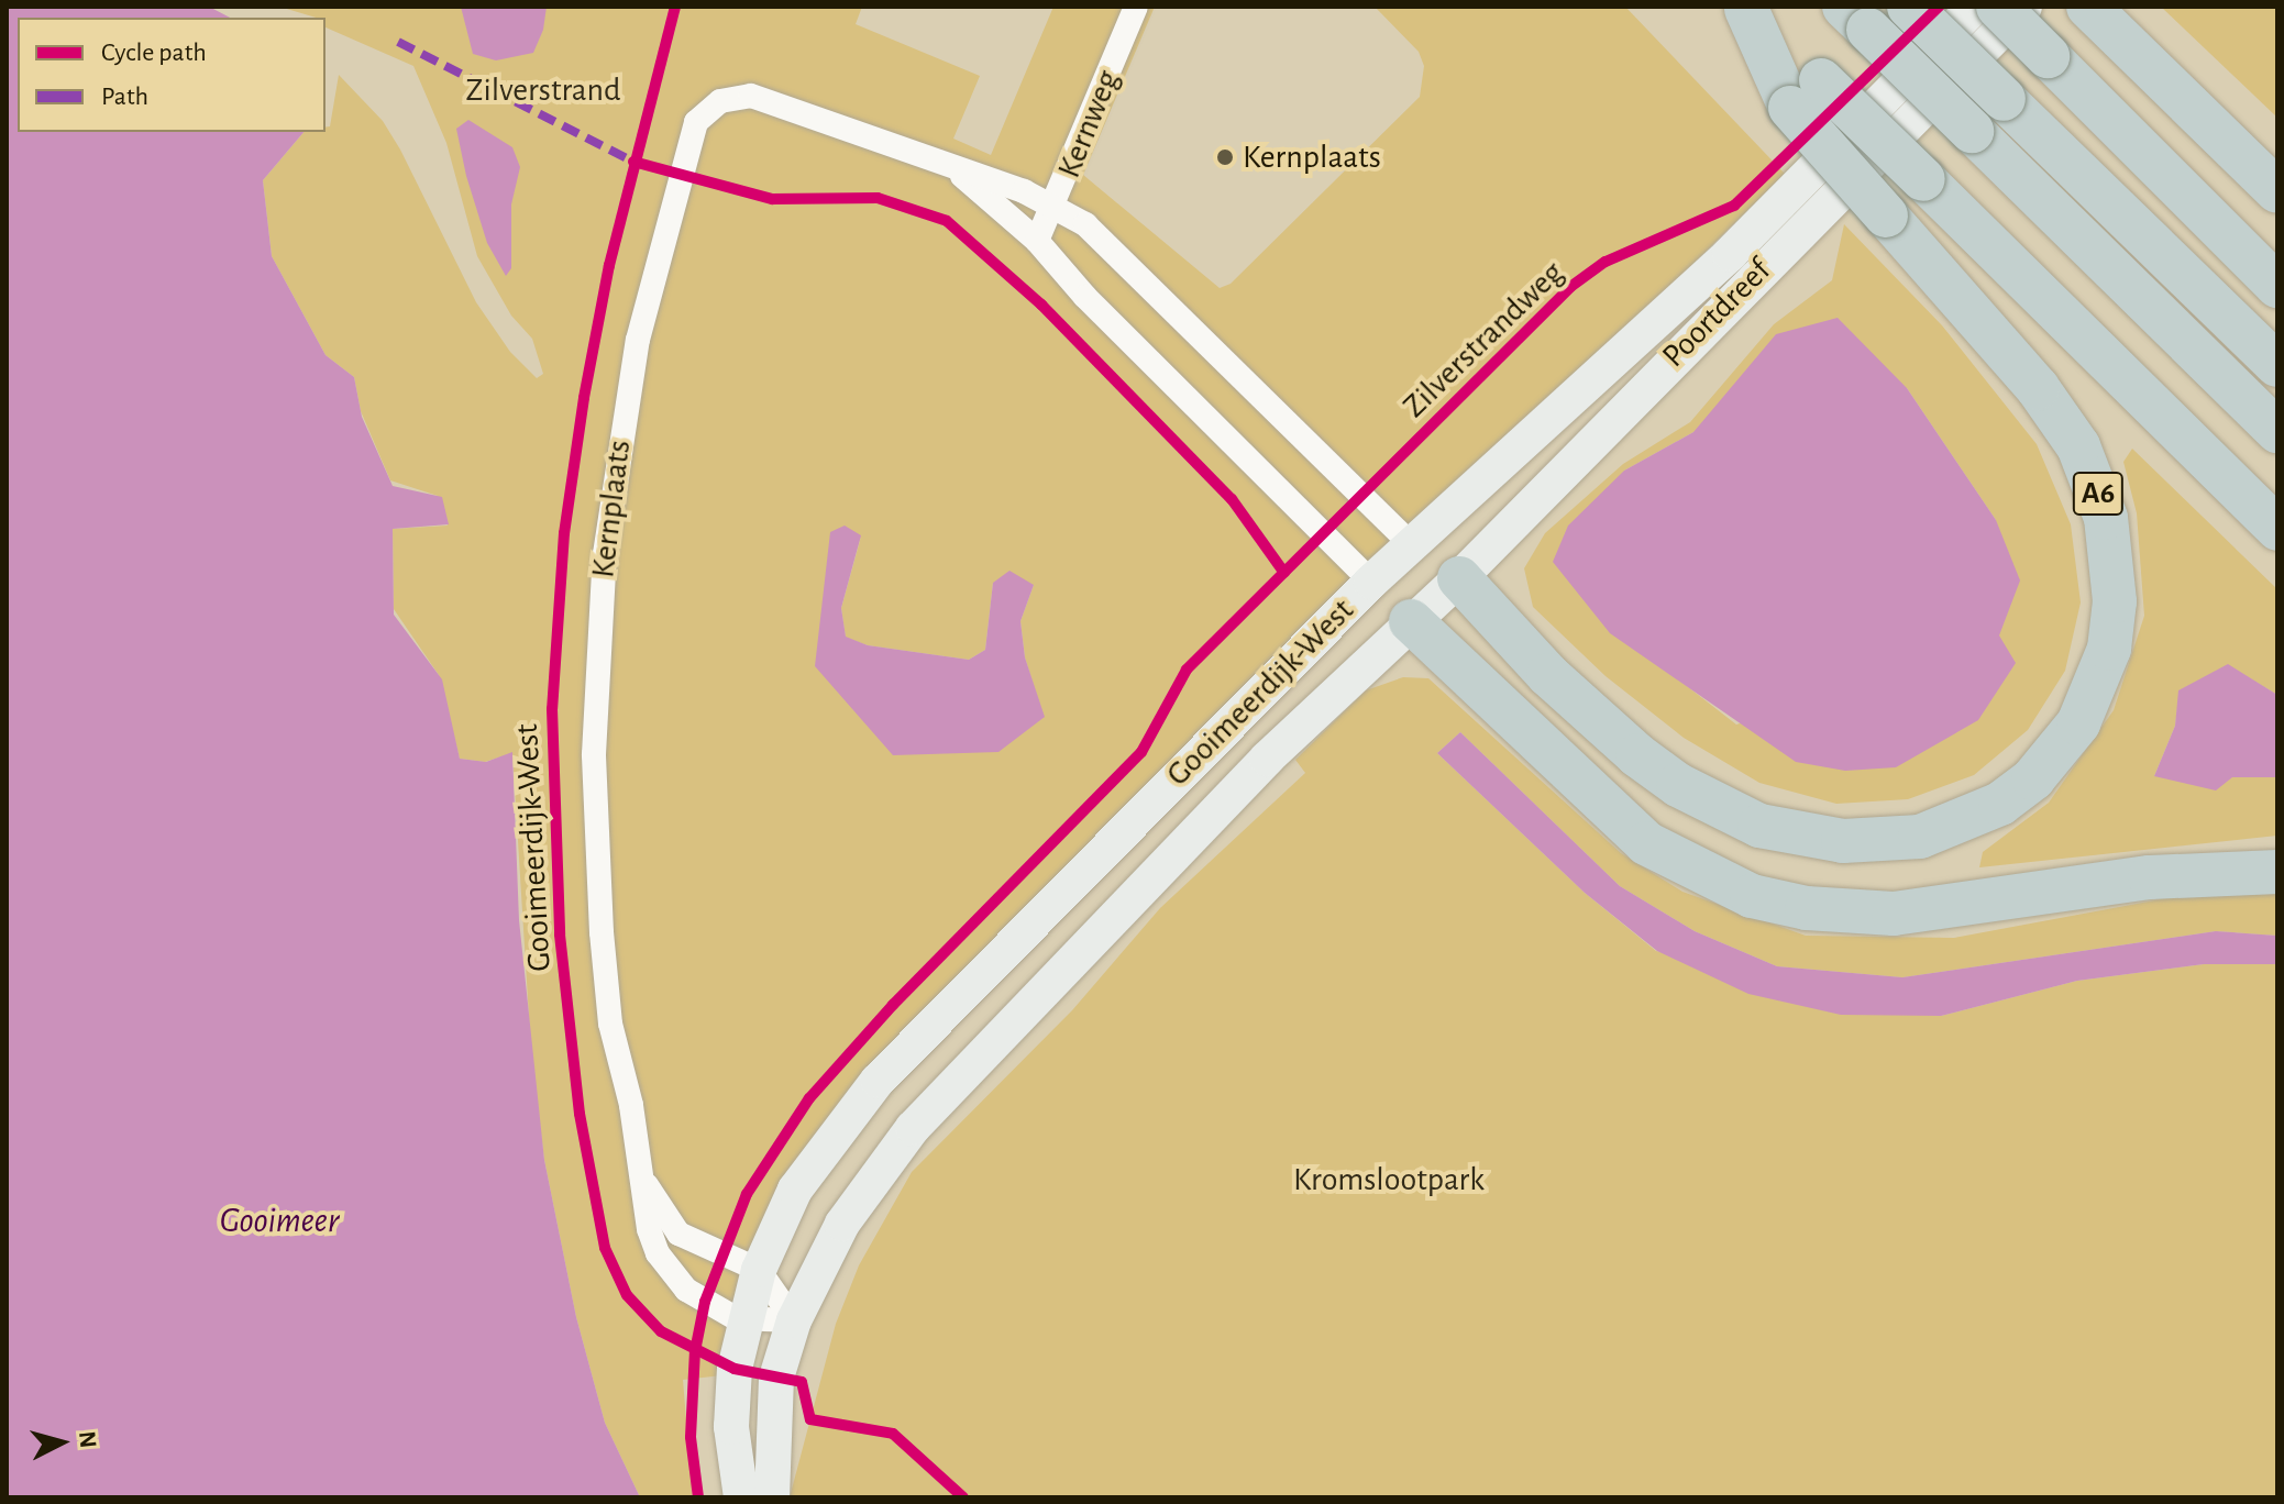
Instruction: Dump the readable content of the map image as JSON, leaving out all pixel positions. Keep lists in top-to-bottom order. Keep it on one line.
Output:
{"streets":{"highway":["A6"],"street":["Kernweg","Poortdreef","Kernplaats","Gooimeerdijk-West"],"cycle path":["Zilverstrandweg"]},"crossings":[["Kernweg","Kernplaats"],["Poortdreef","A6"],["Poortdreef","Kernplaats"],["Poortdreef","Gooimeerdijk-West"],["A6","Kernplaats"],["Kernplaats","Gooimeerdijk-West"]],"water":["Gooimeer"],"parks":["Zilverstrand","Kromslootpark"],"places":["Kernplaats"],"legend":["Cycle path","Path"],"north":"right"}
